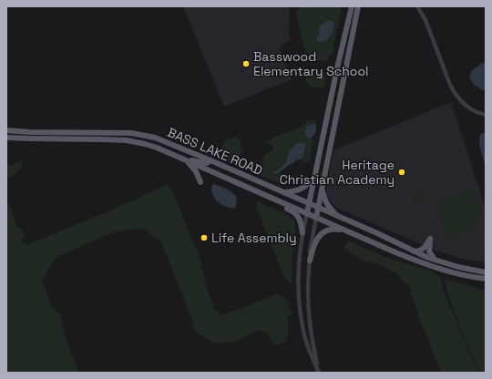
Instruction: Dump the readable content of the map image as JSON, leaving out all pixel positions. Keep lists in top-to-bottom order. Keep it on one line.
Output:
{"streets":{"main road":["BASS LAKE ROAD"]},"places":["Basswood Elementary School","Heritage Christian Academy","Life Assembly"]}
